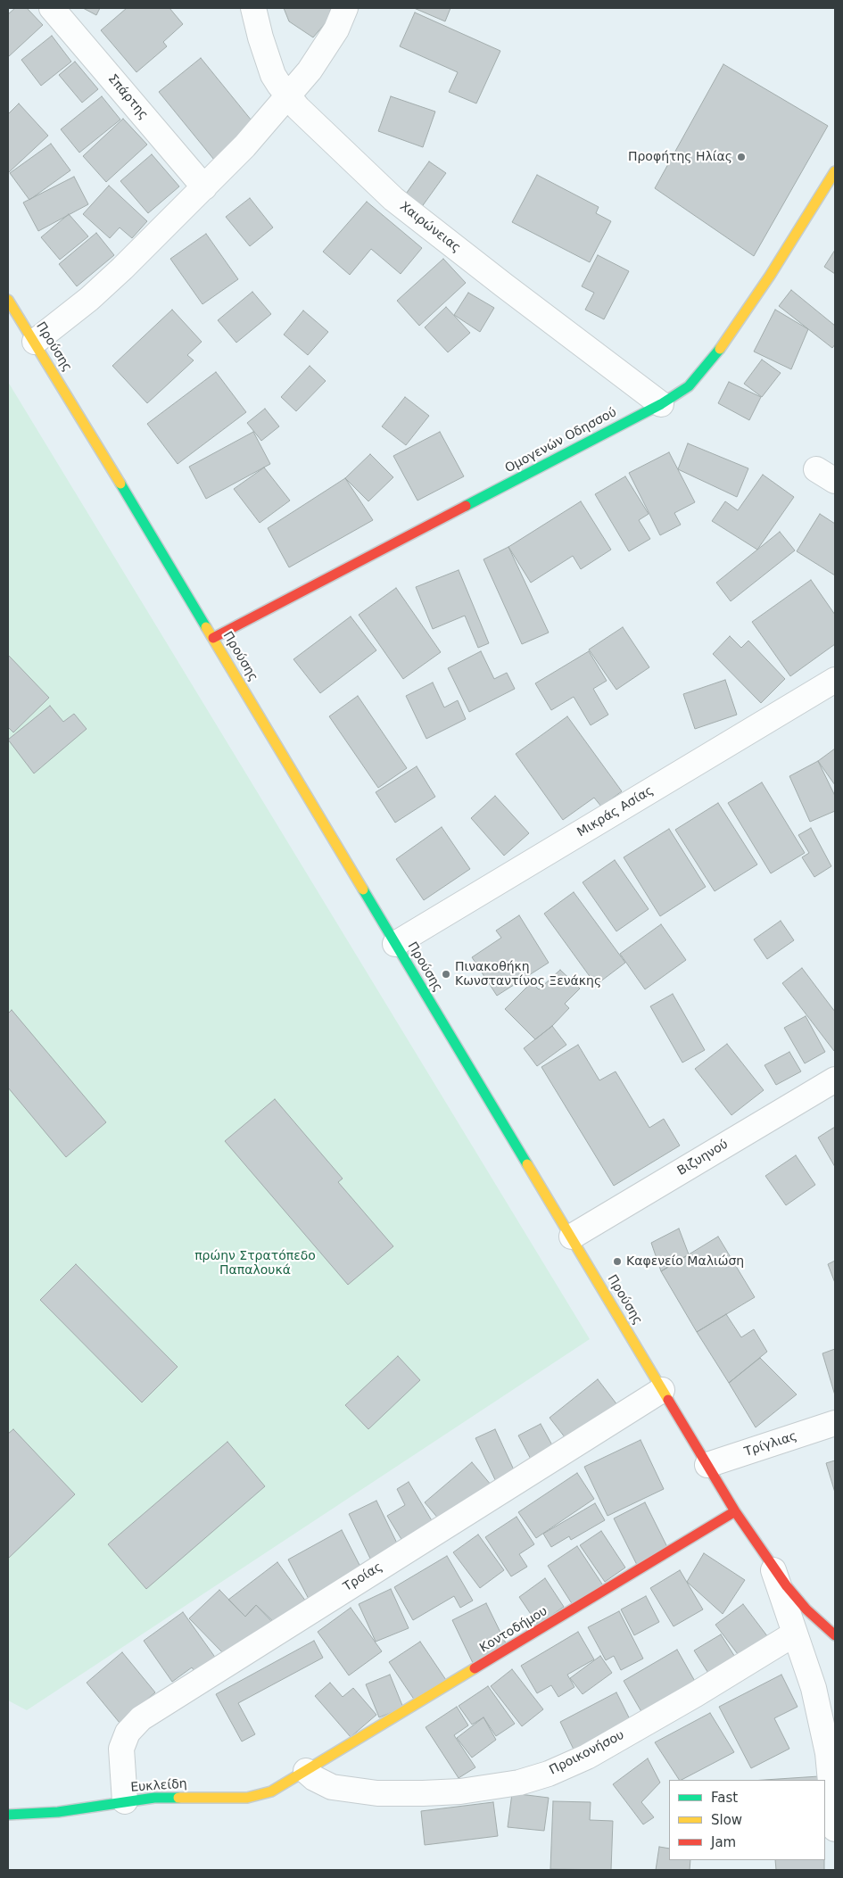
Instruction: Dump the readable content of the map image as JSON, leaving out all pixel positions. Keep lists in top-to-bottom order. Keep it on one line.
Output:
{"streets":{"street":["Σπάρτης","Χαιρώνειας","Προύσης","Ομογενών Οδησσού","Μικράς Ασίας","Βιζυηνού","Τρίγλιας","Τροίας","Κοντοδήμου","Προικονήσου","Ευκλείδη"]},"crossings":[["Χαιρώνειας","Ομογενών Οδησσού"],["Προύσης","Ομογενών Οδησσού"],["Προύσης","Μικράς Ασίας"],["Προύσης","Βιζυηνού"],["Προύσης","Τρίγλιας"],["Προύσης","Τροίας"],["Προύσης","Κοντοδήμου"],["Τροίας","Ευκλείδη"],["Κοντοδήμου","Προικονήσου"],["Κοντοδήμου","Ευκλείδη"],["Προικονήσου","Ευκλείδη"]],"parks":["πρώην Στρατόπεδο Παπαλουκά"],"places":["Προφήτης Ηλίας","Πινακοθήκη Κωνσταντίνος Ξενάκης","Καφενείο Μαλιώση"],"legend":["Fast","Slow","Jam"]}
